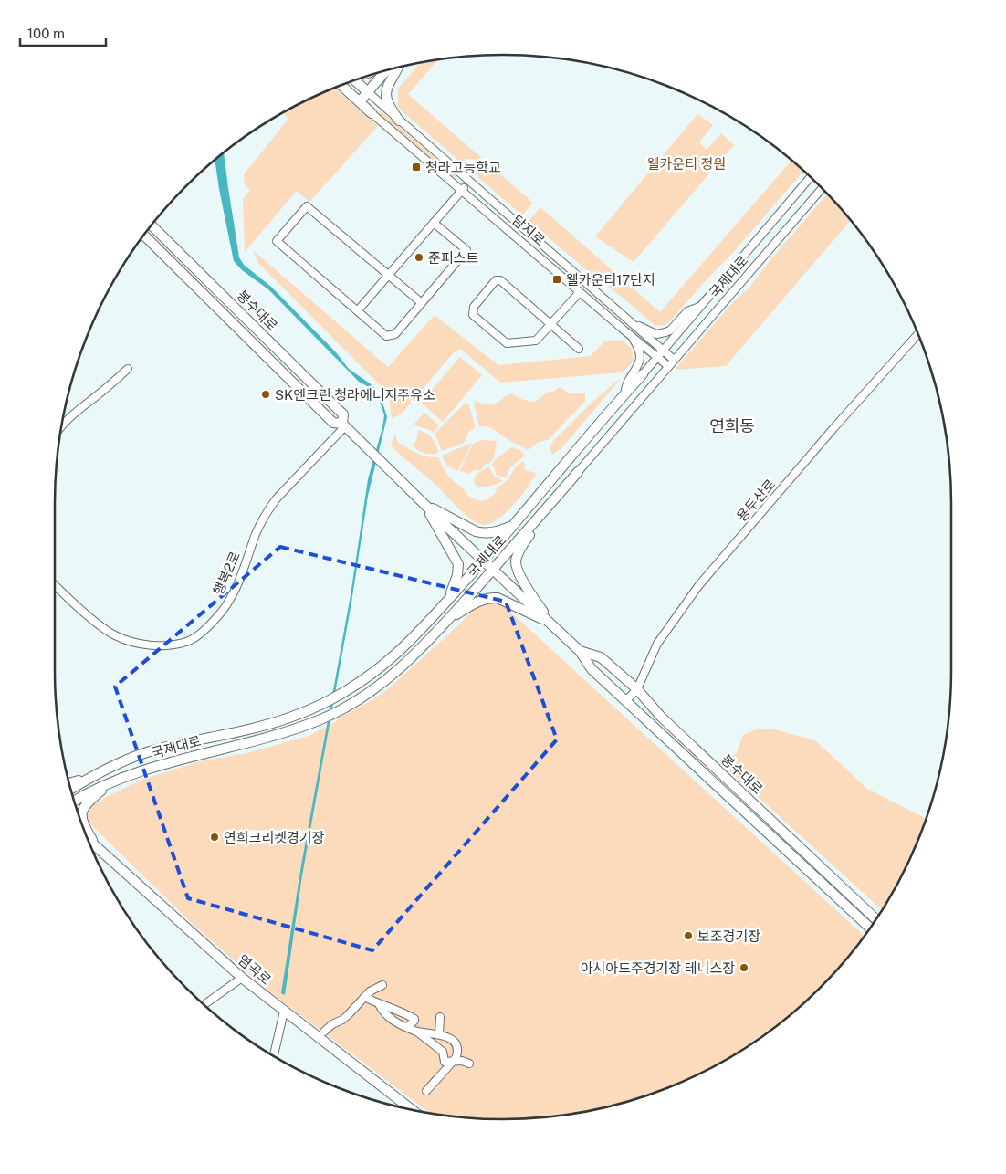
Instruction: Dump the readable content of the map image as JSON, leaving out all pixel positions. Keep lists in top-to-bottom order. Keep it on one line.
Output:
{"streets":{"main road":["국제대로","봉수대로","염곡로"],"street":["담지로","용두산로","행복2로"]},"crossings":[["담지로","국제대로"],["국제대로","봉수대로"],["봉수대로","용두산로"],["봉수대로","행복2로"]],"districts":["연희동"],"parks":["웰카운티 정원"],"places":{"transit":["청라고등학교","웰카운티17단지"],"other":["준퍼스트","SK엔크린 청라에너지주유소","연희크리켓경기장","보조경기장","아시아드주경기장 테니스장"]},"scale_bar":"100 m"}
